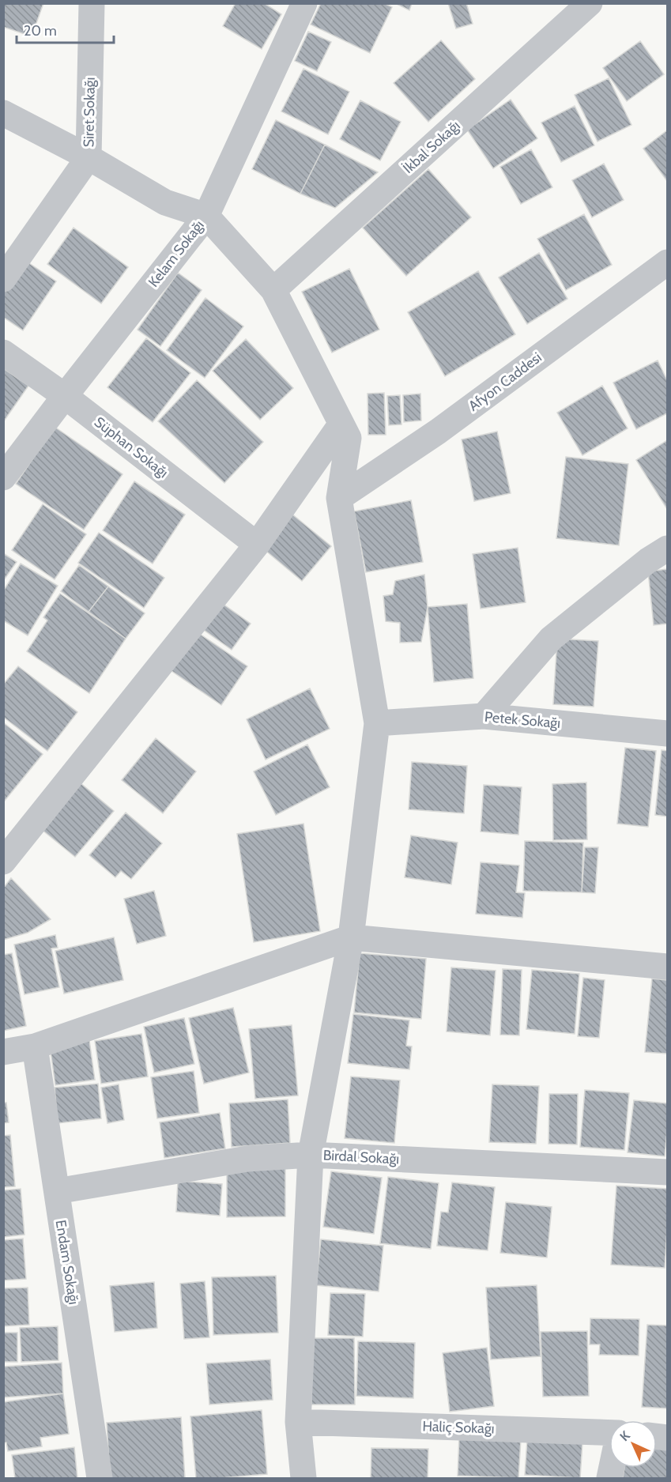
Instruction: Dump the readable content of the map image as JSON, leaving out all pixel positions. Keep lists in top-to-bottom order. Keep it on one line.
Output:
{"streets":{"street":["Siret Sokağı","İkbal Sokağı","Kelam Sokağı","Afyon Caddesi","Süphan Sokağı","Petek Sokağı","Birdal Sokağı","Endam Sokağı","Haliç Sokağı"]},"crossings":[["Kelam Sokağı","Süphan Sokağı"],["Birdal Sokağı","Endam Sokağı"]],"scale_bar":"20 m","north":"top left"}
